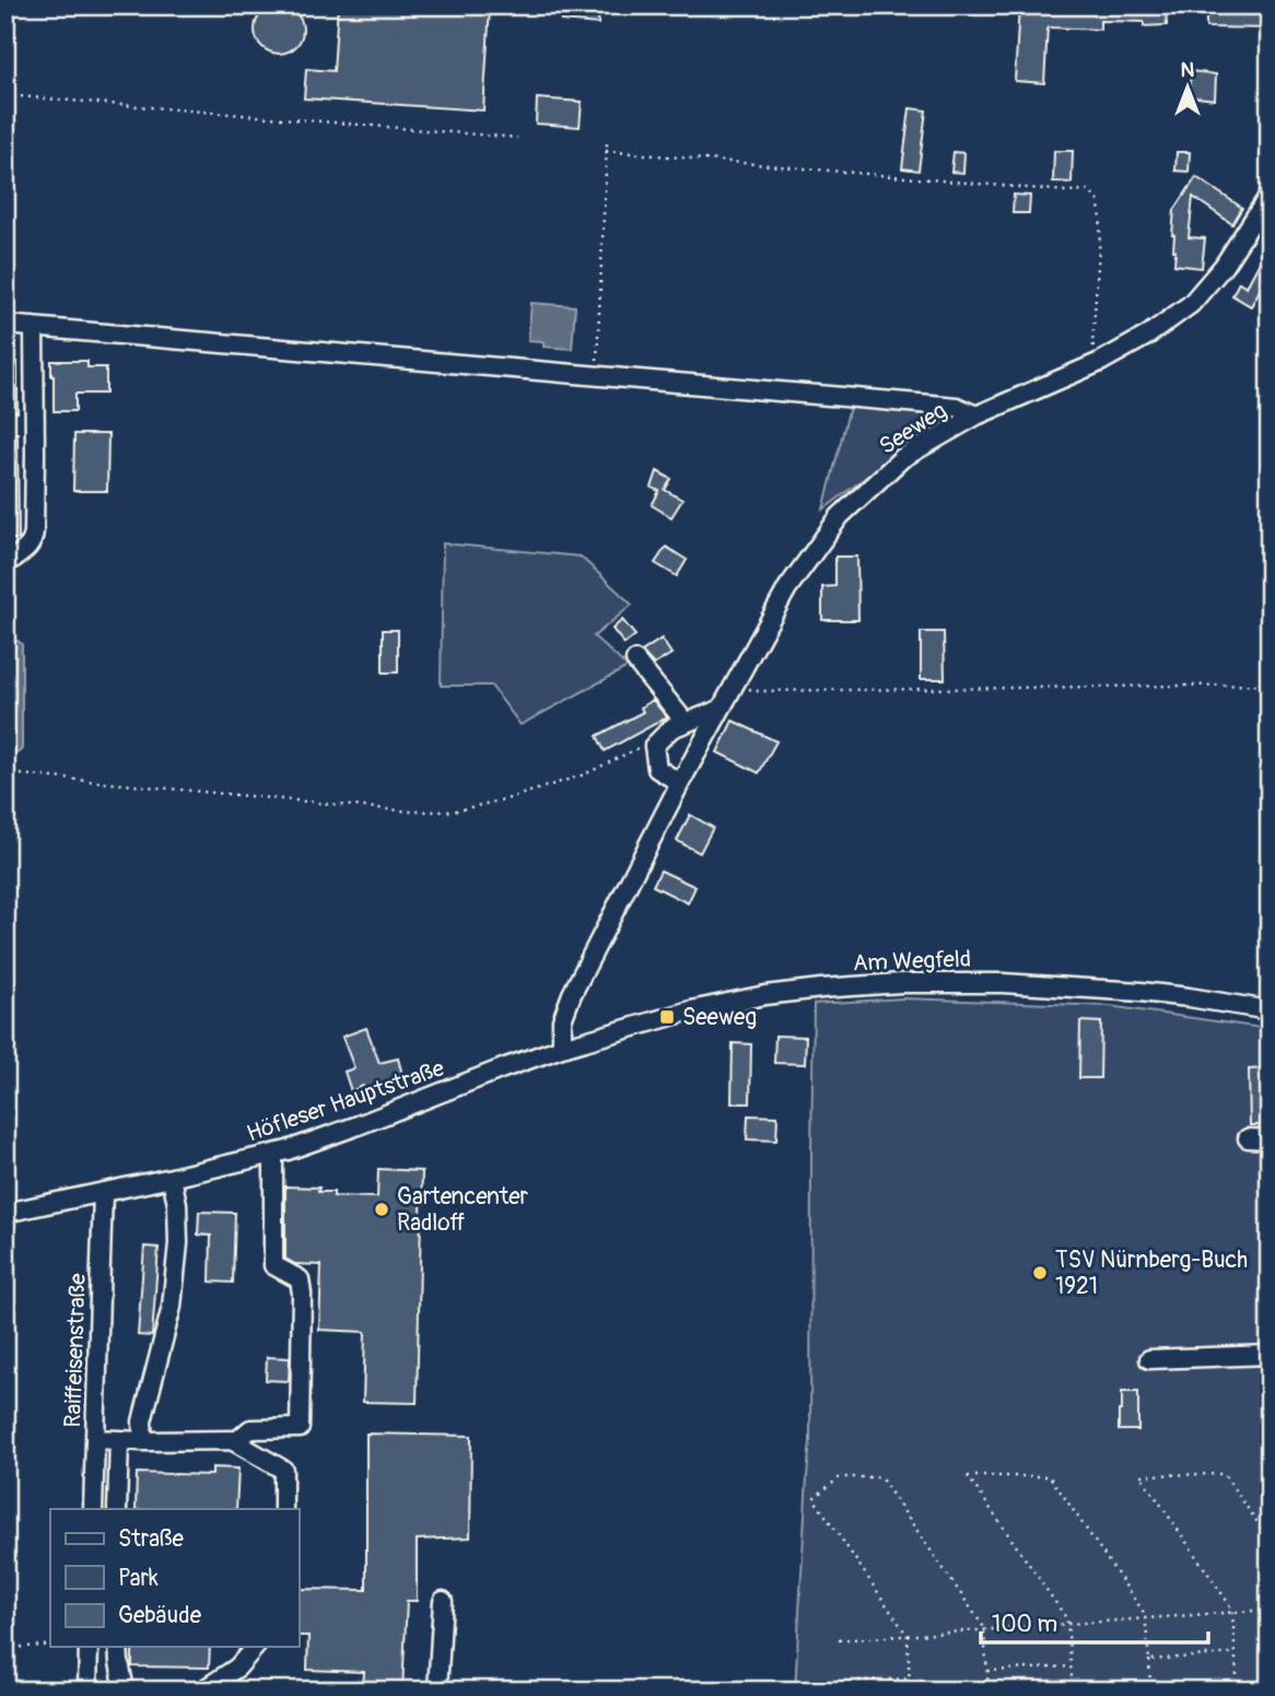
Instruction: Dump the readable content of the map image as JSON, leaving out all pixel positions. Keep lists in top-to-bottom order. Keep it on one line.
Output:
{"streets":{"street":["Seeweg","Am Wegfeld","Höfleser Hauptstraße","Raiffeisenstraße"]},"crossings":[["Seeweg","Am Wegfeld"],["Seeweg","Höfleser Hauptstraße"],["Am Wegfeld","Höfleser Hauptstraße"],["Höfleser Hauptstraße","Raiffeisenstraße"]],"places":{"transit":["Seeweg"],"other":["Gartencenter Radloff","TSV Nürnberg-Buch 1921"]},"legend":["Straße","Park","Gebäude"],"scale_bar":"100 m","north":"top"}
